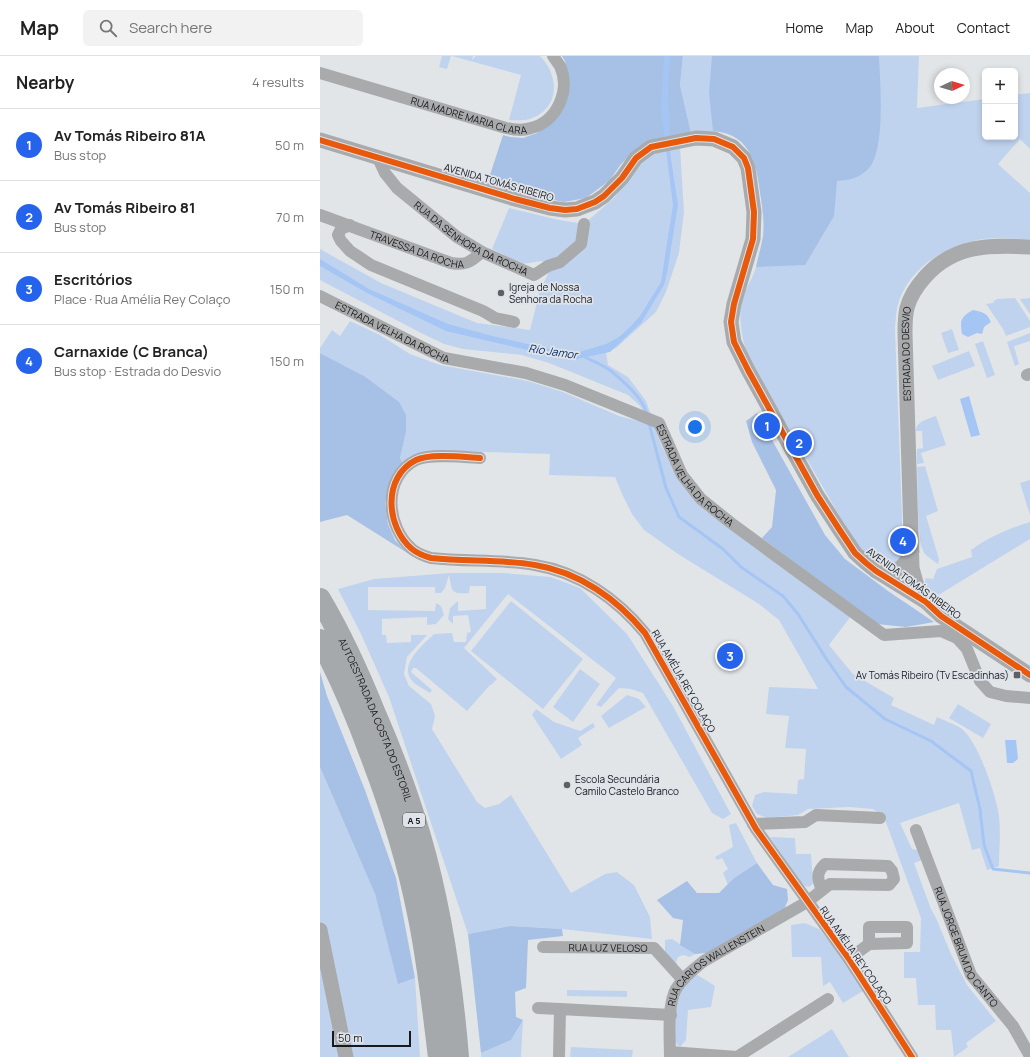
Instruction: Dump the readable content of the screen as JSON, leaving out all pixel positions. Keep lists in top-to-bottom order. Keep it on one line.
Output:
{"streets":{"highway":["AUTOESTRADA DA COSTA DO ESTORIL","A 5"],"street":["RUA MADRE MARIA CLARA","AVENIDA TOMÁS RIBEIRO","RUA DA SENHORA DA ROCHA","TRAVESSA DA ROCHA","ESTRADA VELHA DA ROCHA","ESTRADA DO DESVIO","RUA AMÉLIA REY COLAÇO","RUA JORGE BRUM DO CANTO","RUA LUZ VELOSO","RUA CARLOS WALLENSTEIN"]},"crossings":[["AVENIDA TOMÁS RIBEIRO","RUA DA SENHORA DA ROCHA"],["AVENIDA TOMÁS RIBEIRO","ESTRADA DO DESVIO"],["RUA DA SENHORA DA ROCHA","TRAVESSA DA ROCHA"],["RUA AMÉLIA REY COLAÇO","RUA CARLOS WALLENSTEIN"],["RUA LUZ VELOSO","RUA CARLOS WALLENSTEIN"]],"water":["Rio Jamor"],"places":{"other":["Igreja de Nossa Senhora da Rocha","Escola Secundária Camilo Castelo Branco"],"transit":["Av Tomás Ribeiro (Tv Escadinhas)"]},"scale_bar":"50 m","north":"right","page":{"header":"Map","search":"Search here","nav":["Home","Map","About","Contact"],"heading":["Nearby","4 results"],"map_buttons":["+","−"],"list":[{"mark":"1","name":"Av Tomás Ribeiro 81A","note":"Bus stop","value":"50 m"},{"mark":"2","name":"Av Tomás Ribeiro 81","note":"Bus stop","value":"70 m"},{"mark":"3","name":"Escritórios","note":"Place · Rua Amélia Rey Colaço","value":"150 m"},{"mark":"4","name":"Carnaxide (C Branca)","note":"Bus stop · Estrada do Desvio","value":"150 m"}],"pins":["1","2","4","3"],"scale":"50 m"}}
